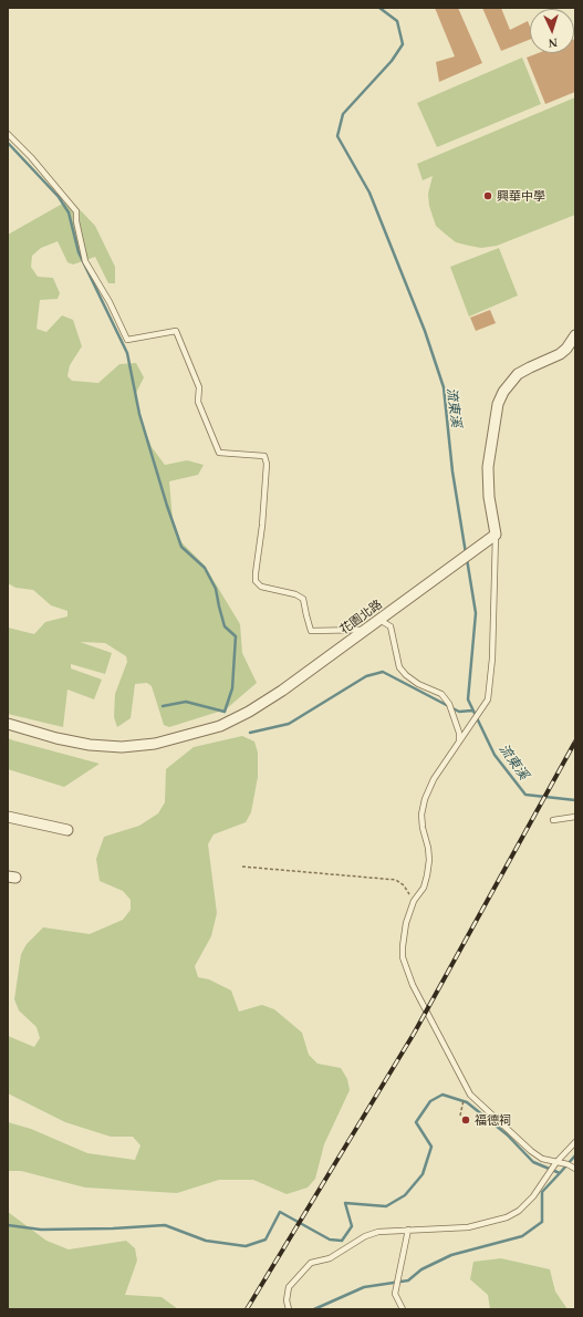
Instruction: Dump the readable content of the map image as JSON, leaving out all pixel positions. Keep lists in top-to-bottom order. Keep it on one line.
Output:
{"streets":{"street":["花園北路"]},"water":["流東溪"],"places":["興華中學","福德祠"],"north":"bottom"}
